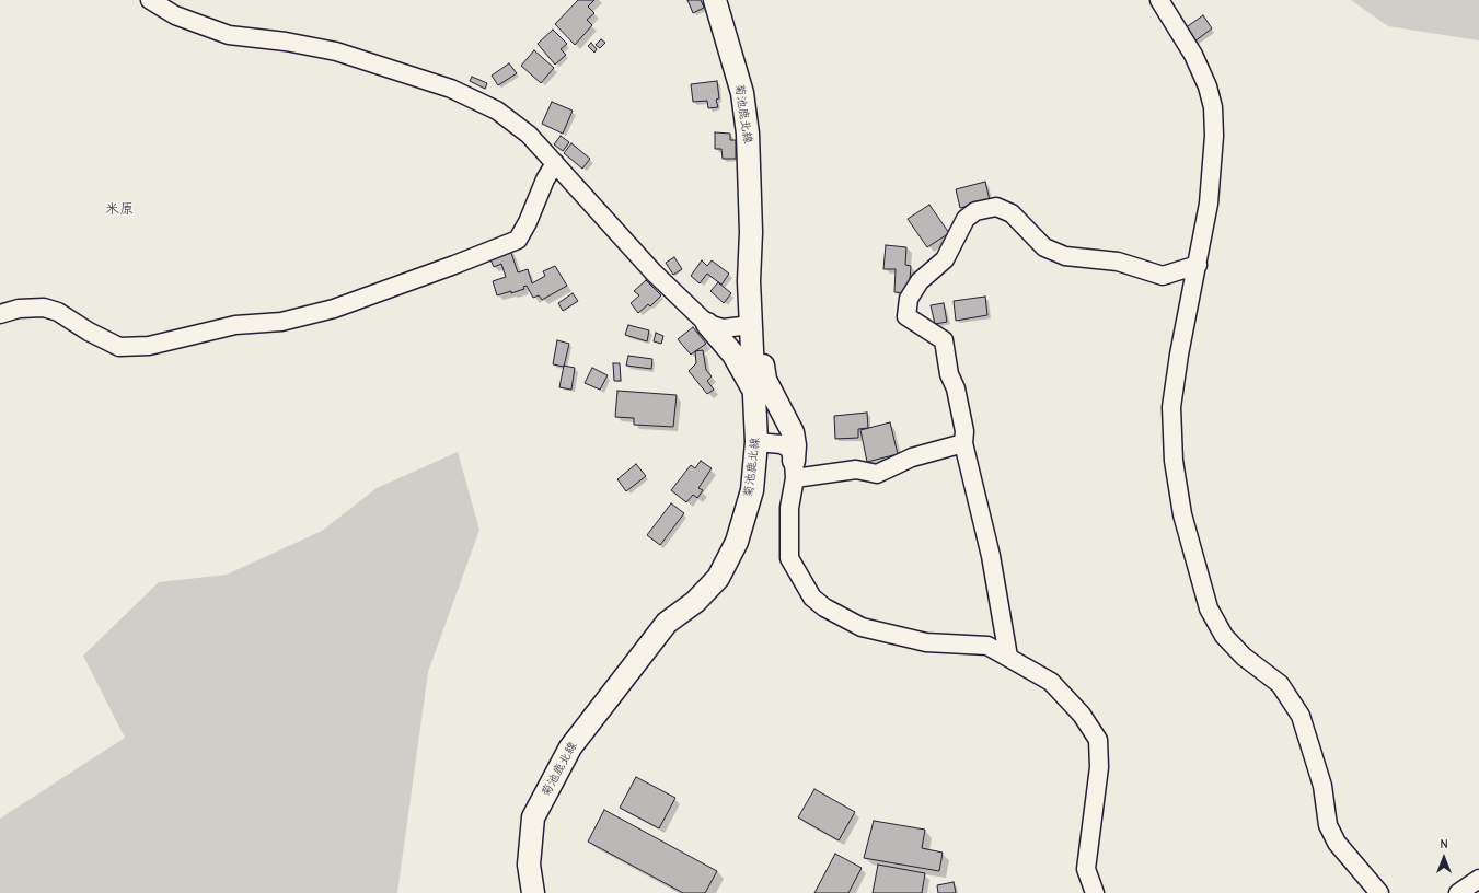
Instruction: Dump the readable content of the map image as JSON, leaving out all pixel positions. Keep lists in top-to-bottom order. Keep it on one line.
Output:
{"streets":{"main road":["菊池鹿北線"]},"districts":["米原"],"north":"top"}
